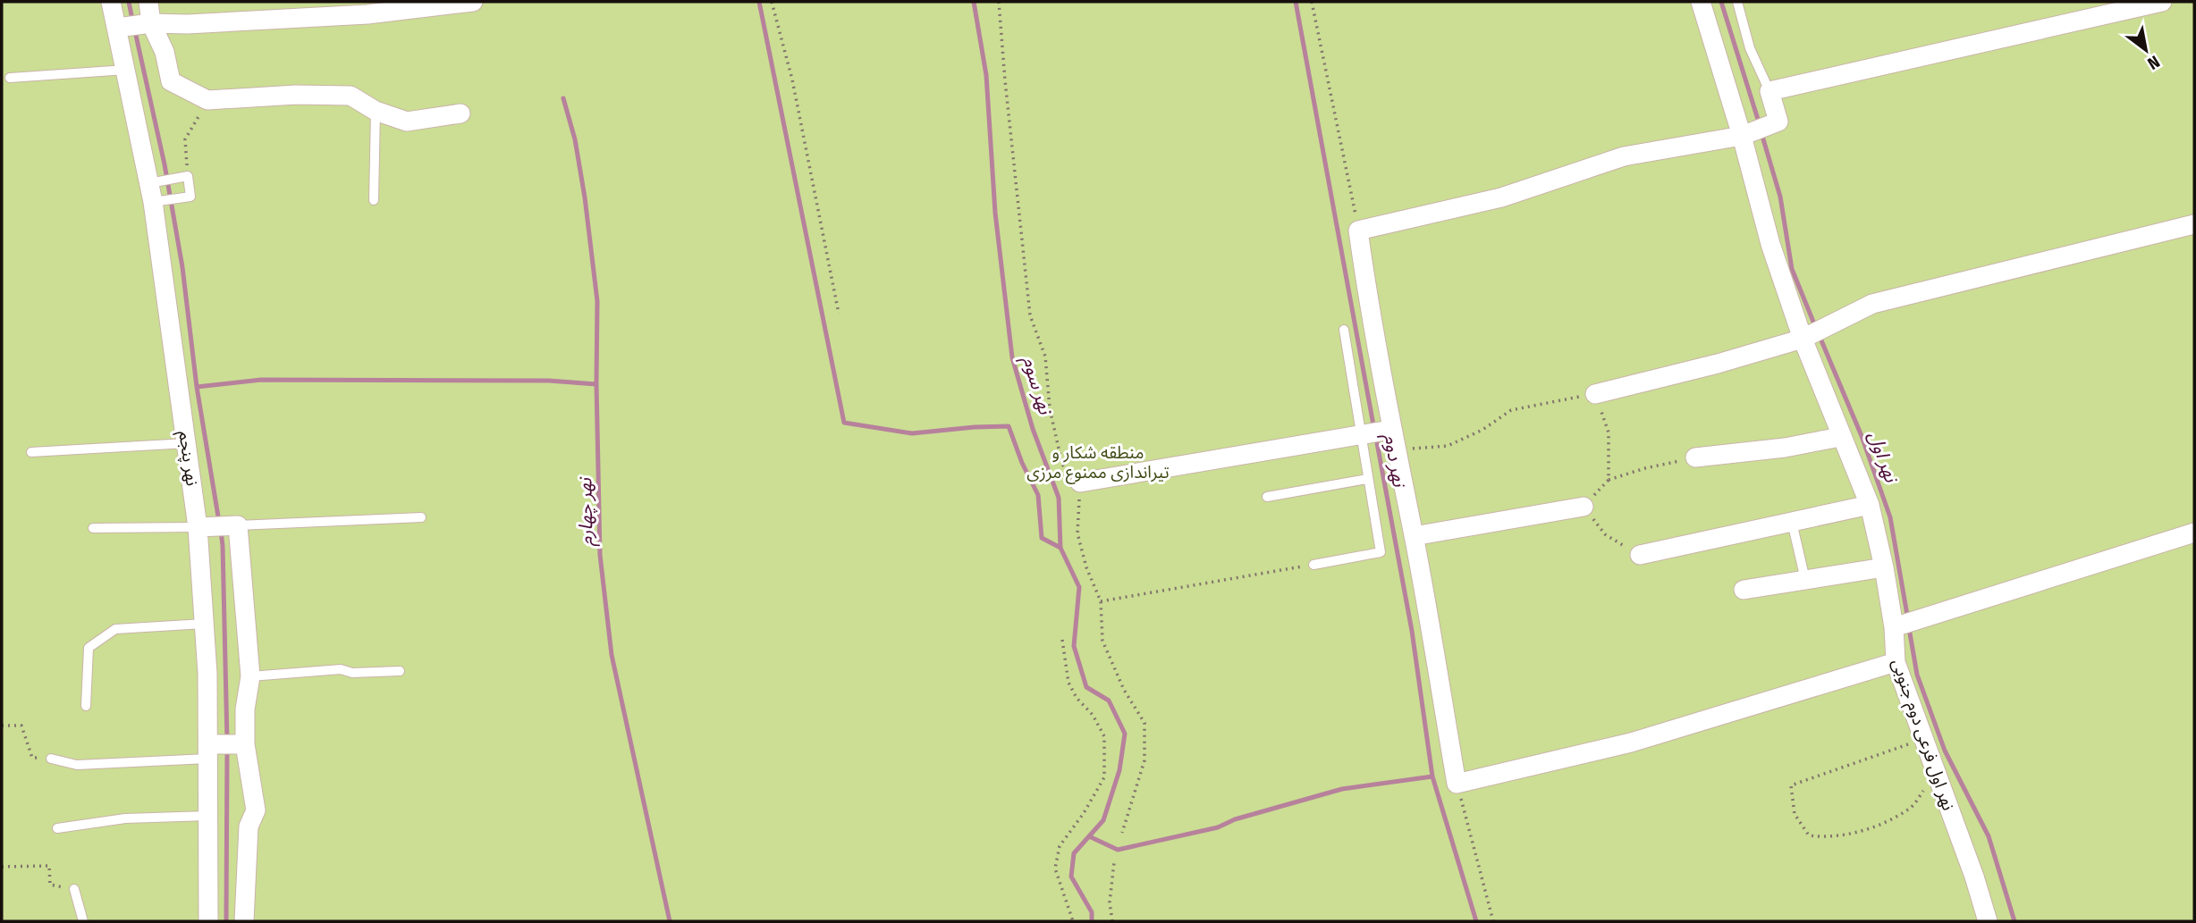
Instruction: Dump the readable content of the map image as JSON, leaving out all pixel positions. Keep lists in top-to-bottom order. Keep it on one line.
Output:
{"streets":{"street":["نهر پنجم","نهر اول فرعی دوم جنوبی"]},"water":["نهر سوم","نهر اول","نهر دوم","نهر چهارم"],"parks":["منطقه شکار و تیراندازی ممنوع مرزی"],"north":"bottom right"}
